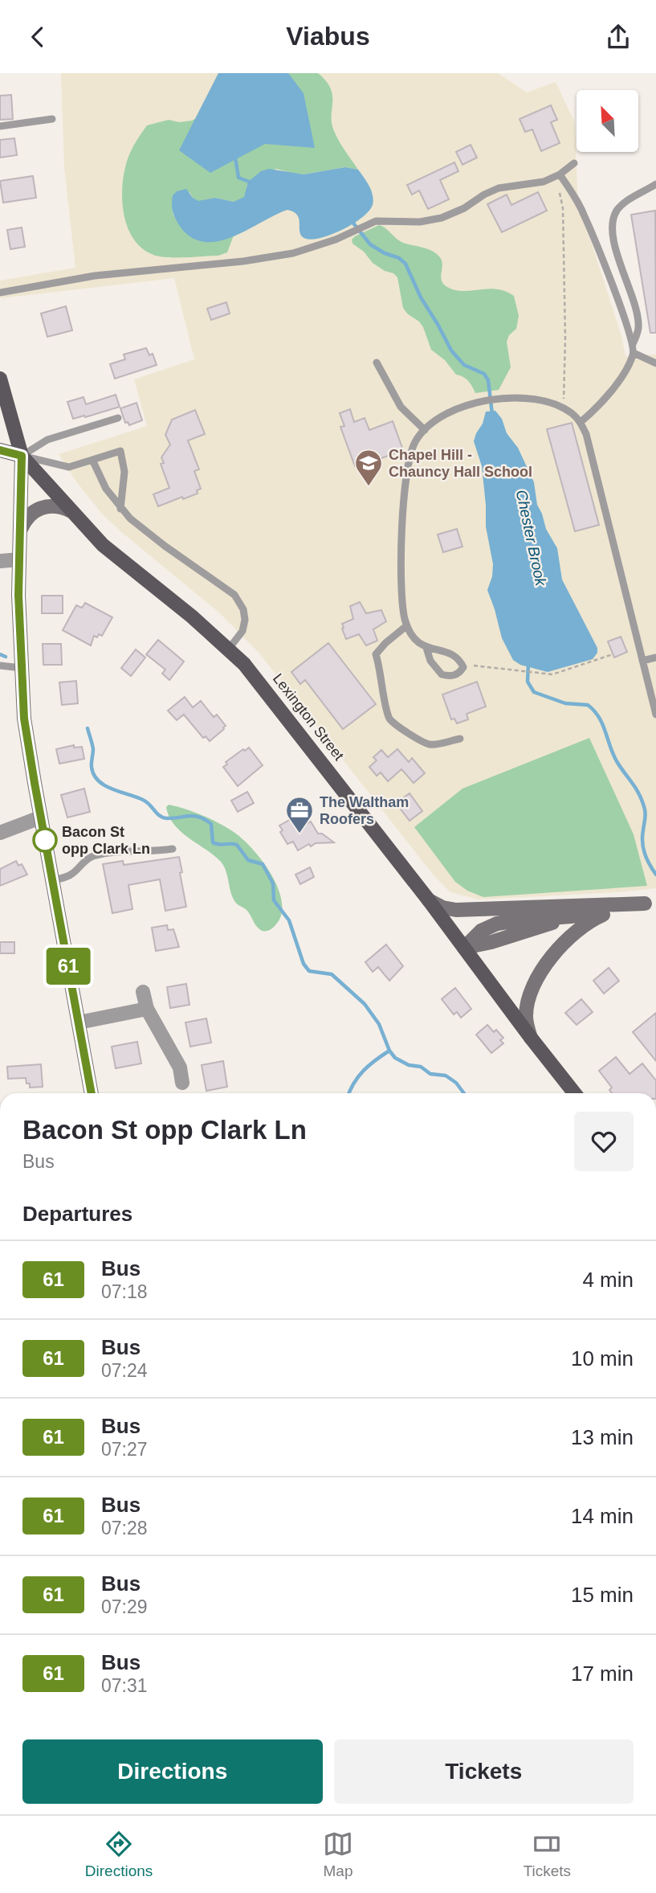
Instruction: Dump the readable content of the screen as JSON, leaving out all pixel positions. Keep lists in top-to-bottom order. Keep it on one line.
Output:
{"streets":{"main road":["Lexington Street"]},"water":["Chester Brook"],"places":{"school or university":["Chapel Hill - Chauncy Hall School"],"office":["The Waltham Roofers"],"other":["Bacon St opp Clark Ln"]},"lines":["bus line 61"],"north":"top left","page":{"header":"Viabus","on_map":"61","heading":[["Bacon St opp Clark Ln","Bus"],"Departures"],"list":[{"mark":"61","name":"Bus","note":"07:18","value":"4 min"},{"mark":"61","name":"Bus","note":"07:24","value":"10 min"},{"mark":"61","name":"Bus","note":"07:27","value":"13 min"},{"mark":"61","name":"Bus","note":"07:28","value":"14 min"},{"mark":"61","name":"Bus","note":"07:29","value":"15 min"},{"mark":"61","name":"Bus","note":"07:31","value":"17 min"}],"buttons":["Directions","Tickets"],"tabs":["Directions","Map","Tickets"]}}
